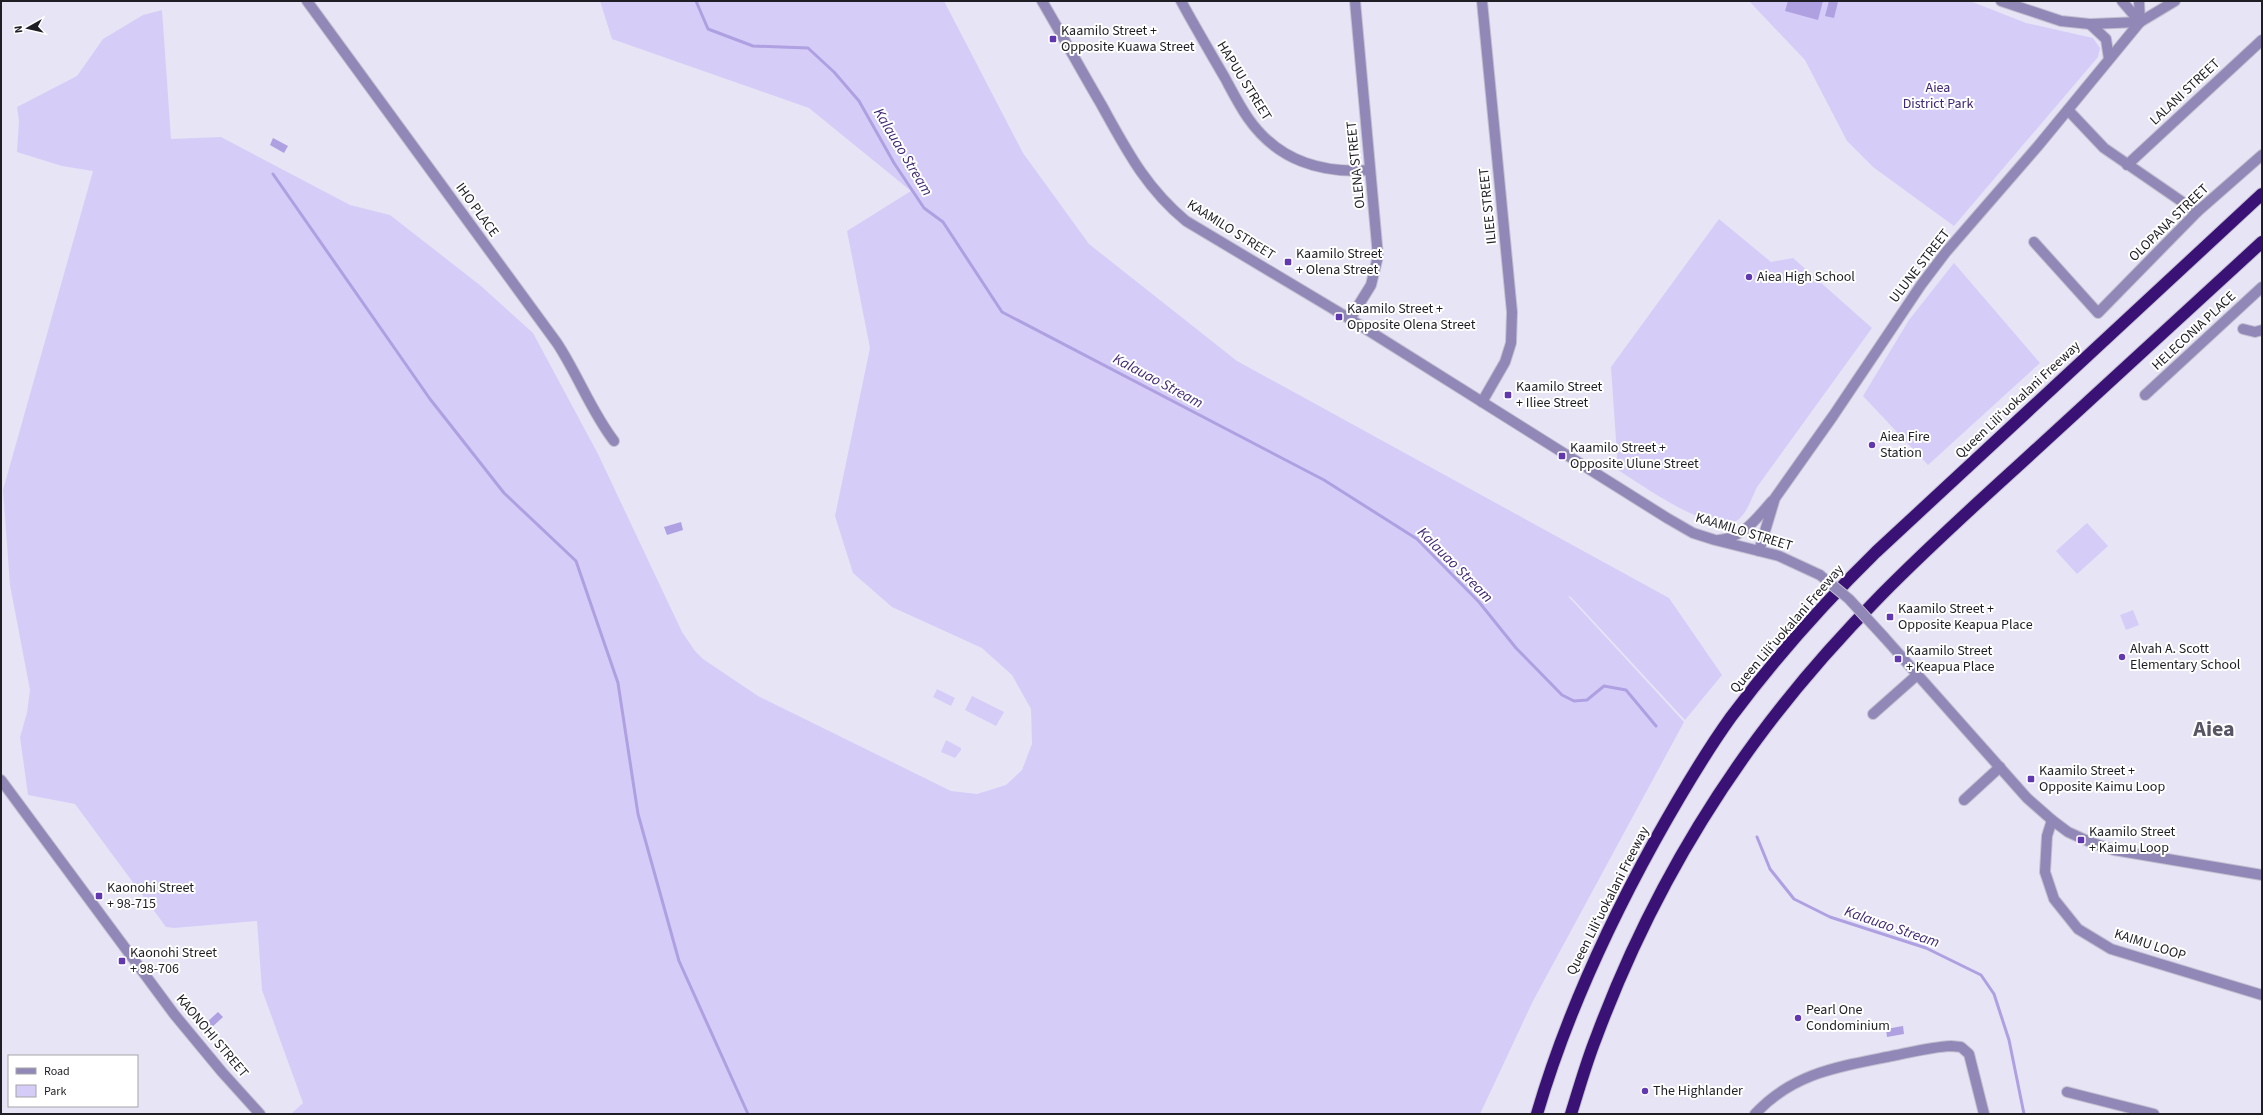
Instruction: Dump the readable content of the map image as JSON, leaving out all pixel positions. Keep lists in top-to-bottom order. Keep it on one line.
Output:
{"streets":{"highway":["Queen Liliʻuokalani Freeway"],"street":["HAPUU STREET","LALANI STREET","OLENA STREET","ILIEE STREET","IHO PLACE","OLOPANA STREET","KAAMILO STREET","ULUNE STREET","HELECONIA PLACE","KAIMU LOOP","KAONOHI STREET"]},"crossings":[["HAPUU STREET","OLENA STREET"],["OLENA STREET","KAAMILO STREET"],["ILIEE STREET","KAAMILO STREET"],["KAAMILO STREET","ULUNE STREET"],["KAAMILO STREET","KAIMU LOOP"]],"districts":["Aiea"],"water":["Kalauao Stream"],"parks":["Aiea District Park"],"places":{"transit":["Kaamilo Street + Opposite Kuawa Street","Kaamilo Street + Olena Street","Kaamilo Street + Opposite Olena Street","Kaamilo Street + Iliee Street","Kaamilo Street + Opposite Ulune Street","Kaamilo Street + Opposite Keapua Place","Kaamilo Street + Keapua Place","Kaamilo Street + Opposite Kaimu Loop","Kaamilo Street + Kaimu Loop","Kaonohi Street + 98-715","Kaonohi Street + 98-706"],"other":["Aiea High School","Aiea Fire Station","Alvah A. Scott Elementary School","Pearl One Condominium","The Highlander"]},"legend":["Road","Park"],"north":"left"}
